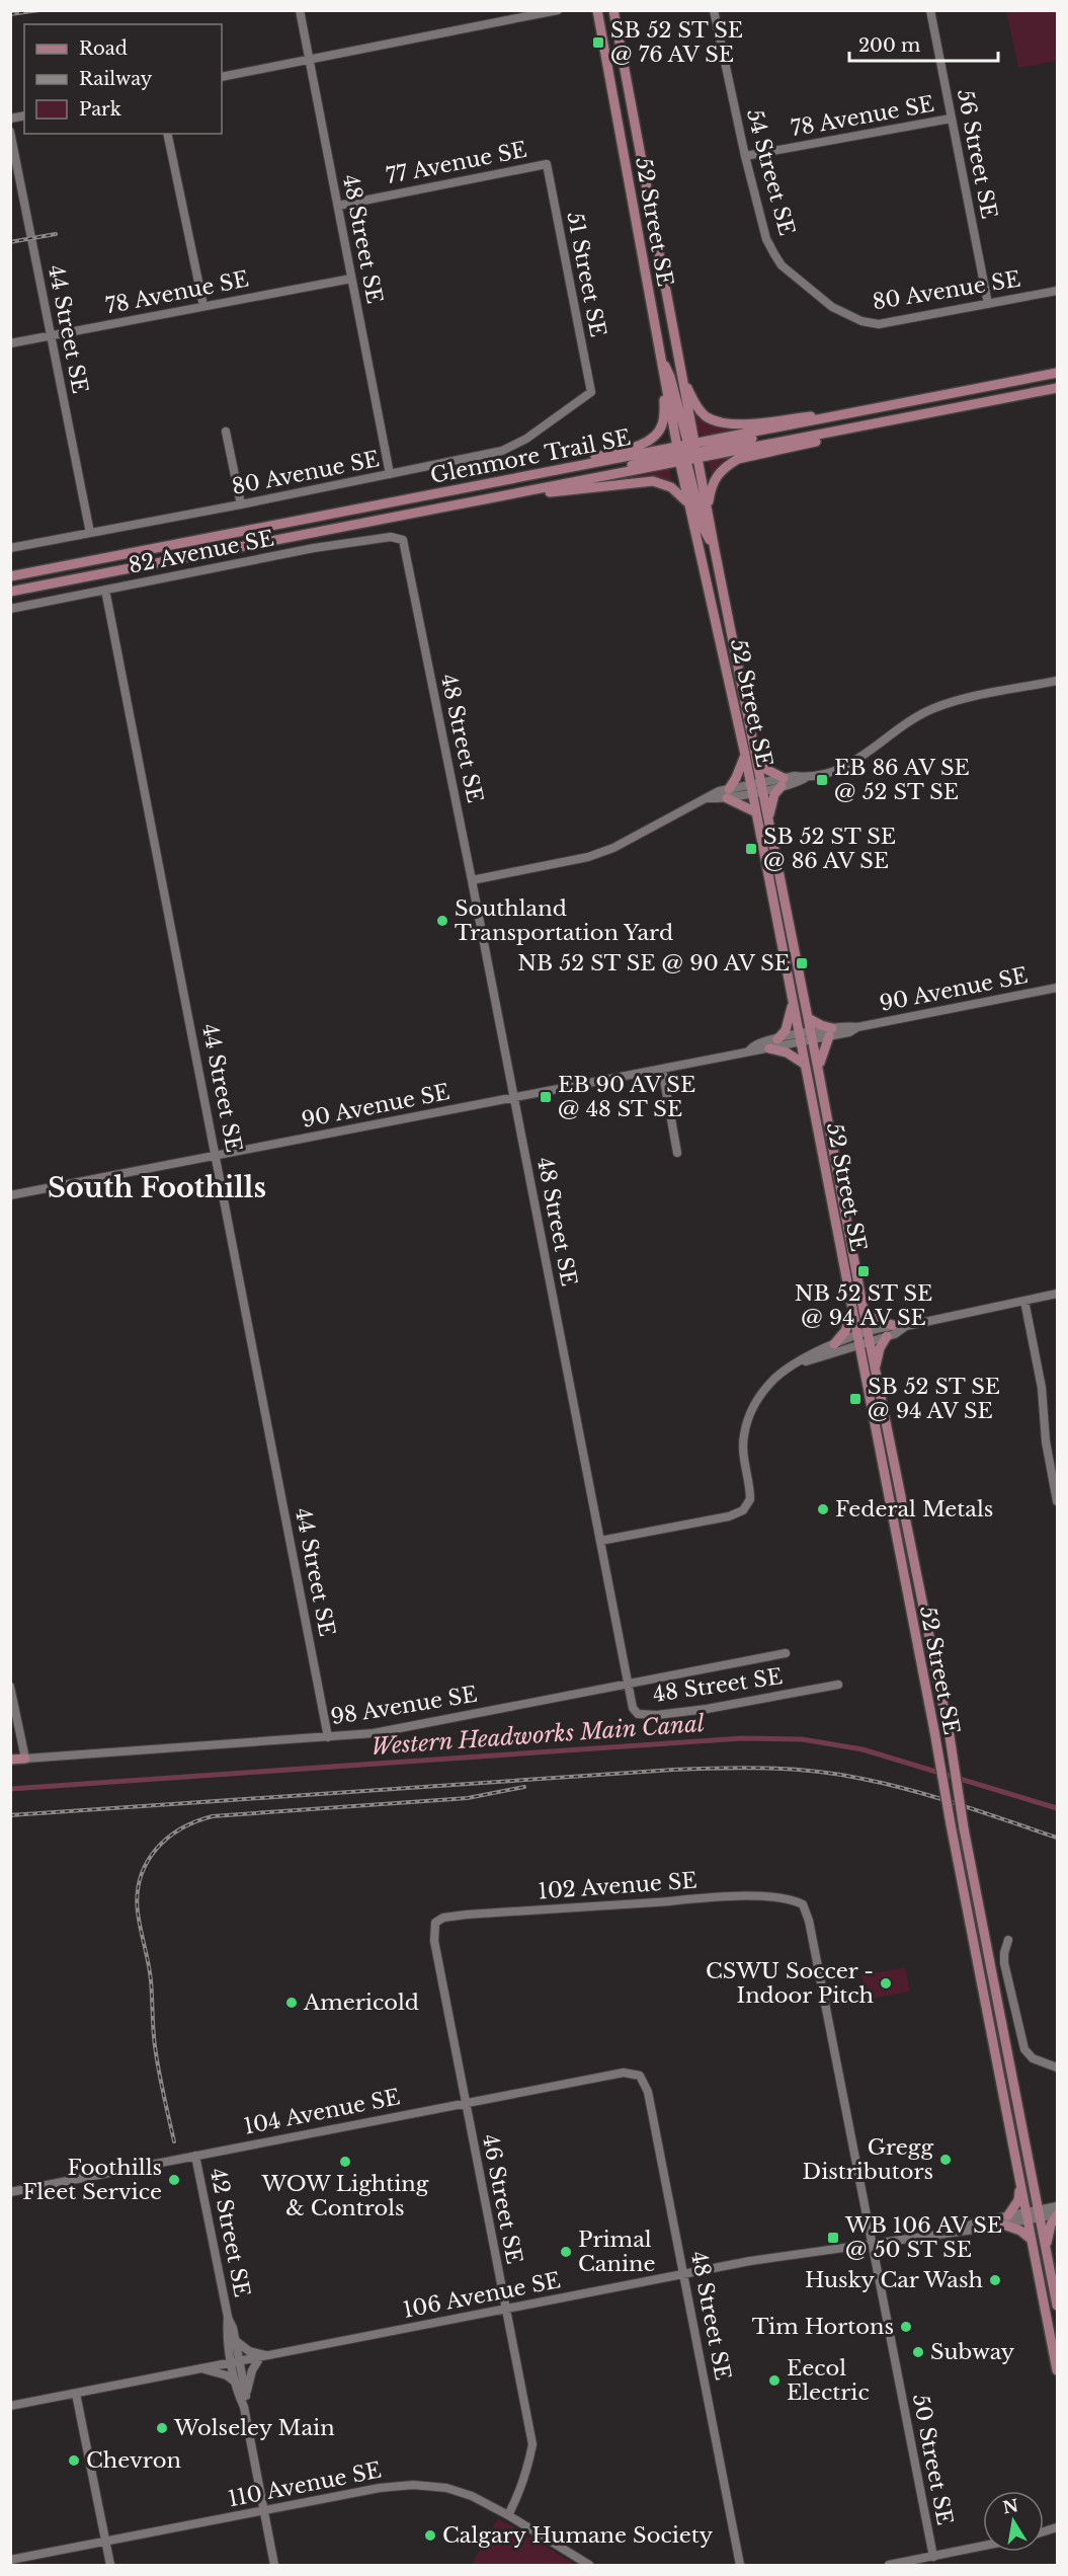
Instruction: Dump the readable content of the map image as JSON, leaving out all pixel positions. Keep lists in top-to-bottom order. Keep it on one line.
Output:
{"streets":{"main road":["52 Street SE","Glenmore Trail SE"],"street":["78 Avenue SE","56 Street SE","77 Avenue SE","54 Street SE","48 Street SE","51 Street SE","80 Avenue SE","44 Street SE","82 Avenue SE","90 Avenue SE","98 Avenue SE","102 Avenue SE","104 Avenue SE","46 Street SE","42 Street SE","106 Avenue SE","50 Street SE","110 Avenue SE"]},"crossings":[["78 Avenue SE","56 Street SE"],["78 Avenue SE","54 Street SE"],["78 Avenue SE","48 Street SE"],["78 Avenue SE","44 Street SE"],["56 Street SE","80 Avenue SE"],["77 Avenue SE","48 Street SE"],["77 Avenue SE","51 Street SE"],["54 Street SE","80 Avenue SE"],["52 Street SE","Glenmore Trail SE"],["52 Street SE","90 Avenue SE"],["52 Street SE","106 Avenue SE"],["48 Street SE","80 Avenue SE"],["48 Street SE","82 Avenue SE"],["48 Street SE","90 Avenue SE"],["48 Street SE","98 Avenue SE"],["48 Street SE","104 Avenue SE"],["48 Street SE","106 Avenue SE"],["51 Street SE","80 Avenue SE"],["80 Avenue SE","44 Street SE"],["44 Street SE","82 Avenue SE"],["44 Street SE","90 Avenue SE"],["44 Street SE","98 Avenue SE"],["102 Avenue SE","46 Street SE"],["102 Avenue SE","50 Street SE"],["104 Avenue SE","46 Street SE"],["104 Avenue SE","42 Street SE"],["46 Street SE","106 Avenue SE"],["46 Street SE","110 Avenue SE"],["42 Street SE","106 Avenue SE"],["42 Street SE","110 Avenue SE"],["106 Avenue SE","50 Street SE"]],"districts":["South Foothills"],"water":["Western Headworks Main Canal"],"places":{"transit":["SB 52 ST SE @ 76 AV SE","EB 86 AV SE @ 52 ST SE","SB 52 ST SE @ 86 AV SE","NB 52 ST SE @ 90 AV SE","EB 90 AV SE @ 48 ST SE","NB 52 ST SE @ 94 AV SE","SB 52 ST SE @ 94 AV SE","WB 106 AV SE @ 50 ST SE"],"other":["Southland Transportation Yard","Federal Metals","CSWU Soccer - Indoor Pitch","Americold","Gregg Distributors","WOW Lighting & Controls","Foothills Fleet Service","Primal Canine","Husky Car Wash","Tim Hortons","Subway","Eecol Electric","Wolseley Main","Chevron","Calgary Humane Society"]},"legend":["Road","Railway","Park"],"scale_bar":"200 m","north":"top"}
